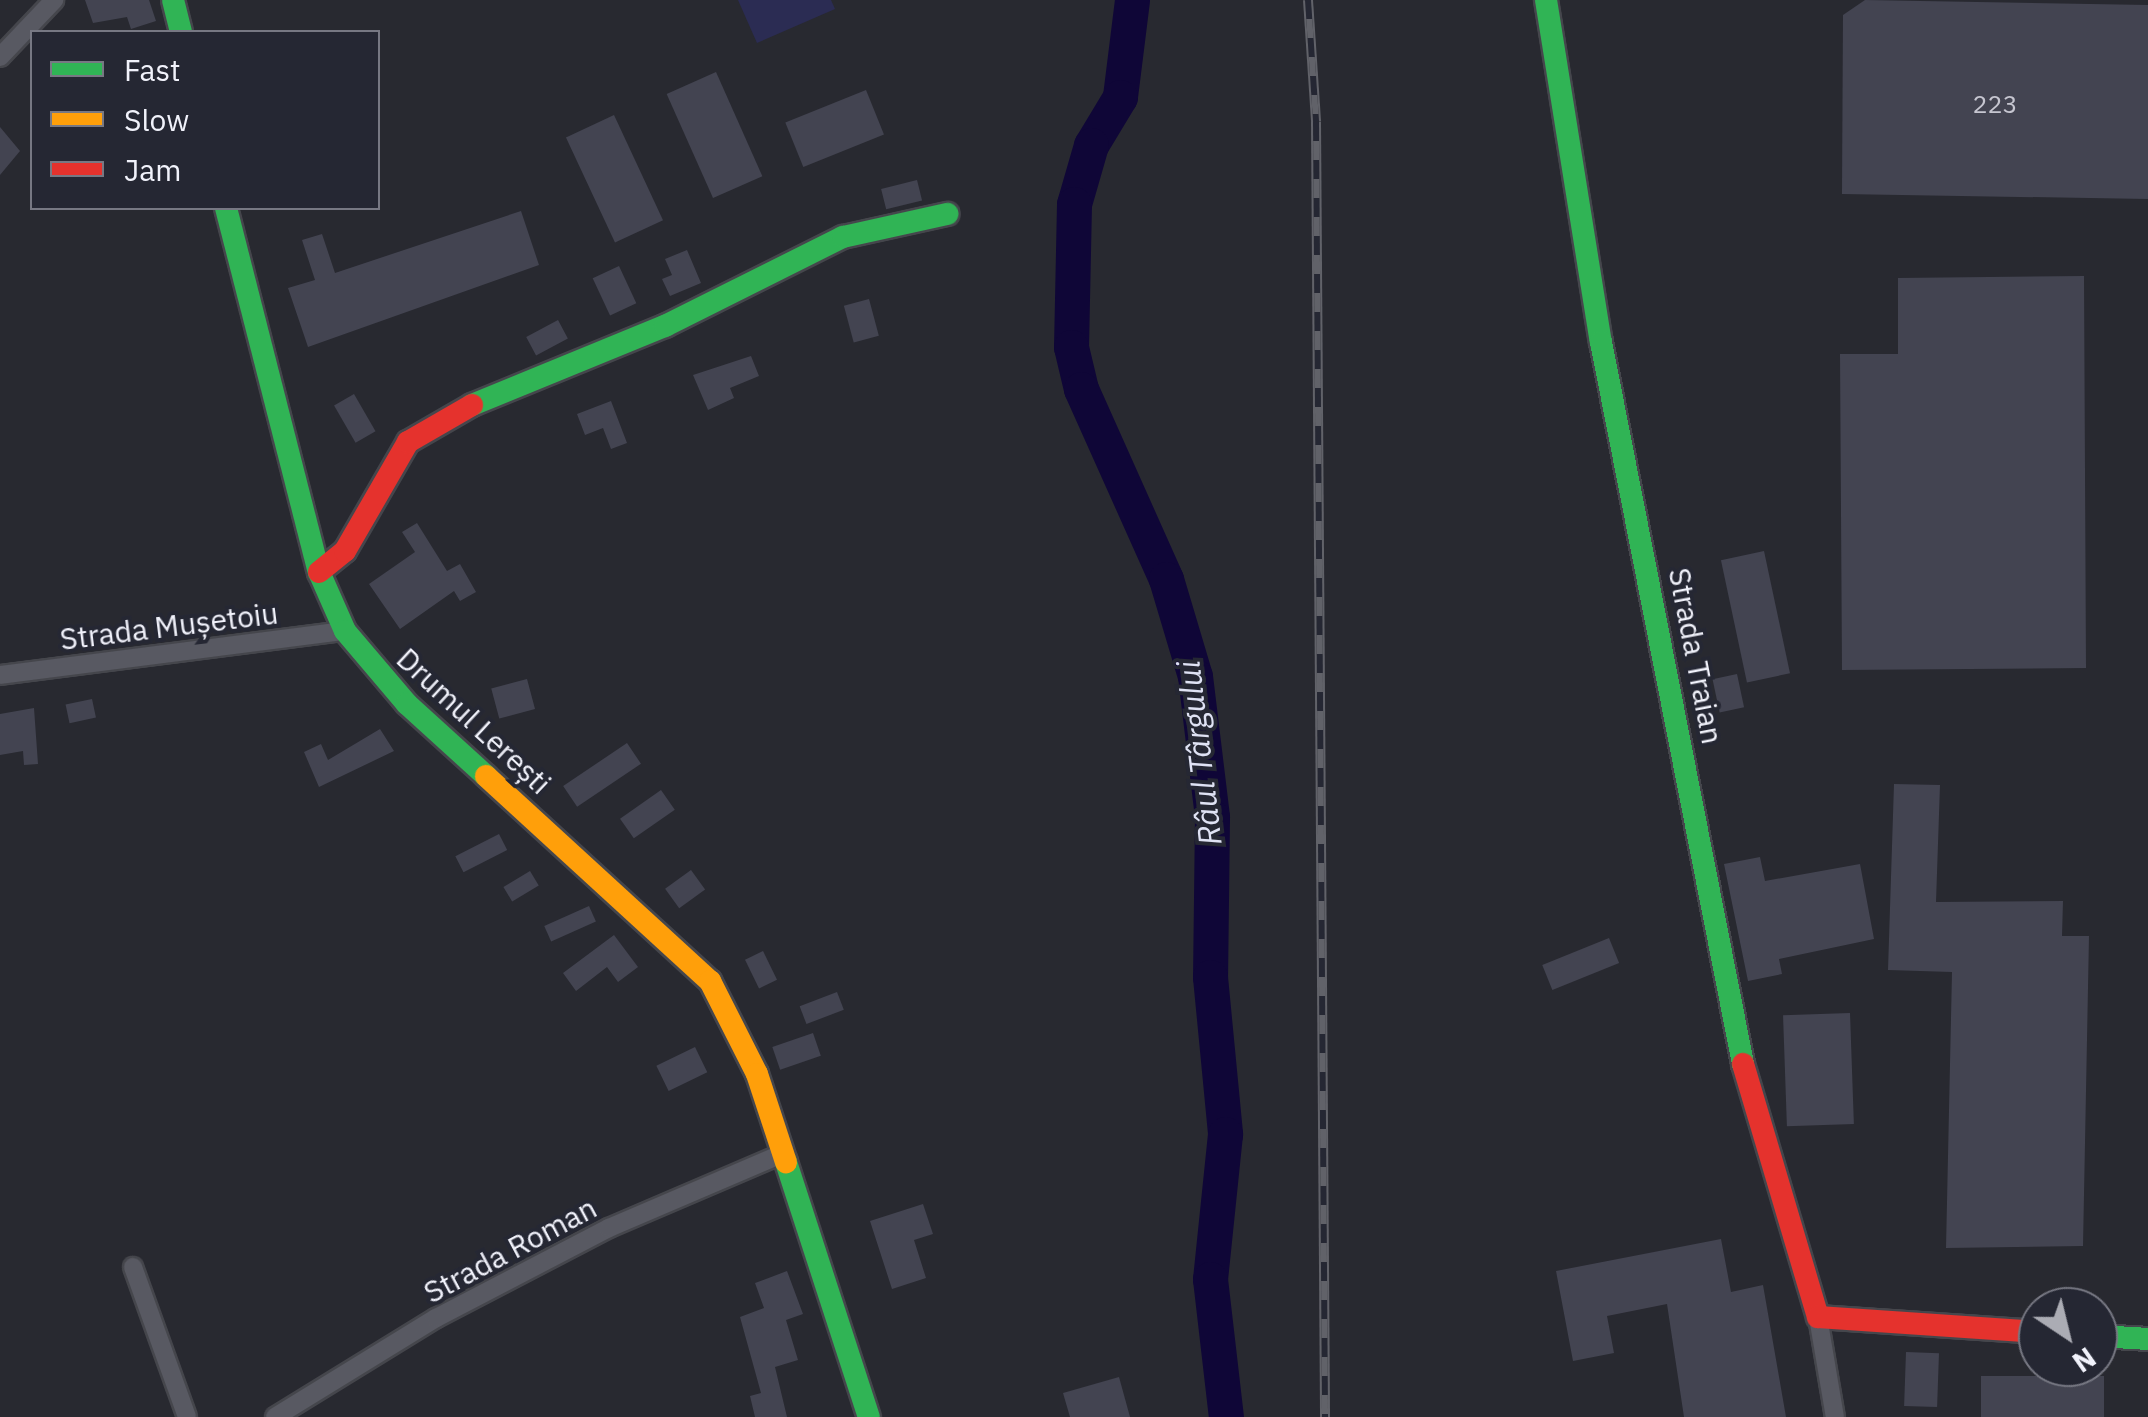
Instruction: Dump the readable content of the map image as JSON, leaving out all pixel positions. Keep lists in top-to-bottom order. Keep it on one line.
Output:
{"streets":{"street":["Strada Mușetoiu","Strada Traian","Drumul Lerești","Strada Roman"]},"crossings":[["Strada Mușetoiu","Drumul Lerești"],["Drumul Lerești","Strada Roman"]],"water":["Râul Târgului"],"house_numbers":["223"],"legend":["Fast","Slow","Jam"],"north":"bottom right"}
